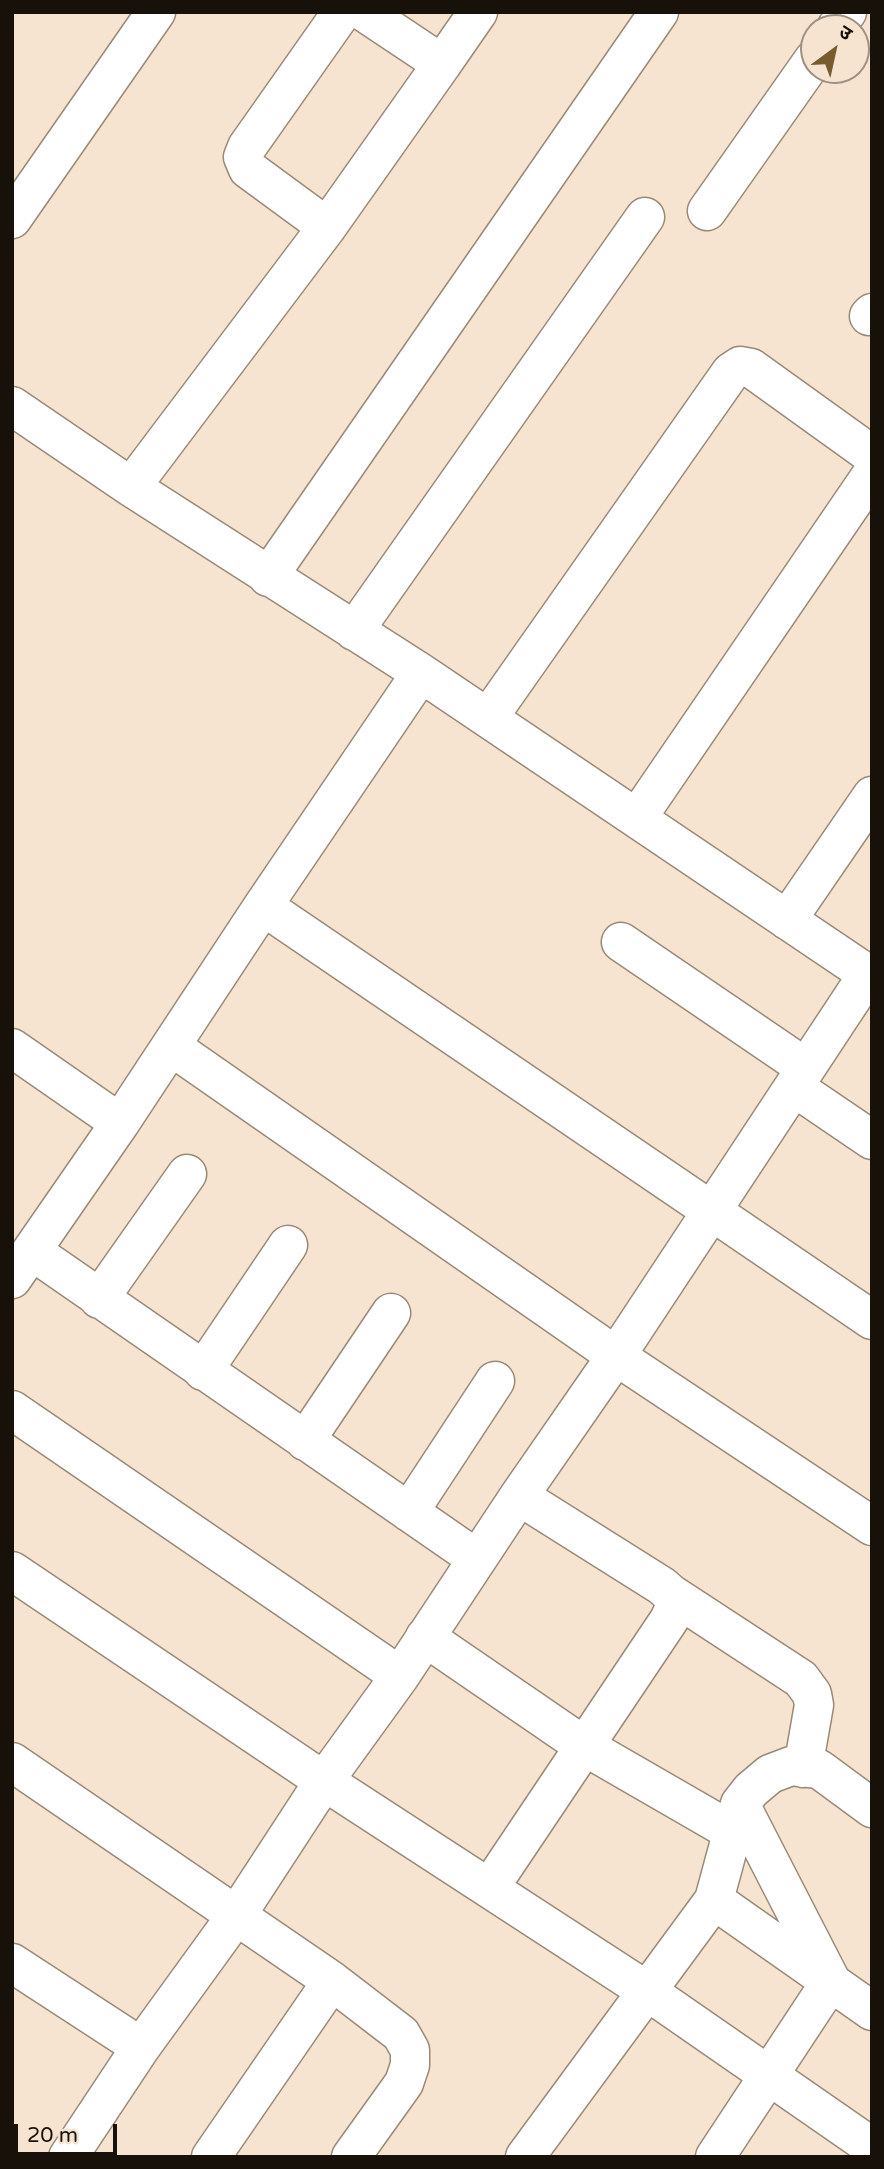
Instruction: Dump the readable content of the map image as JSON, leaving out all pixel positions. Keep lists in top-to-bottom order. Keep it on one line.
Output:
{"scale_bar":"20 m","north":"top right"}
